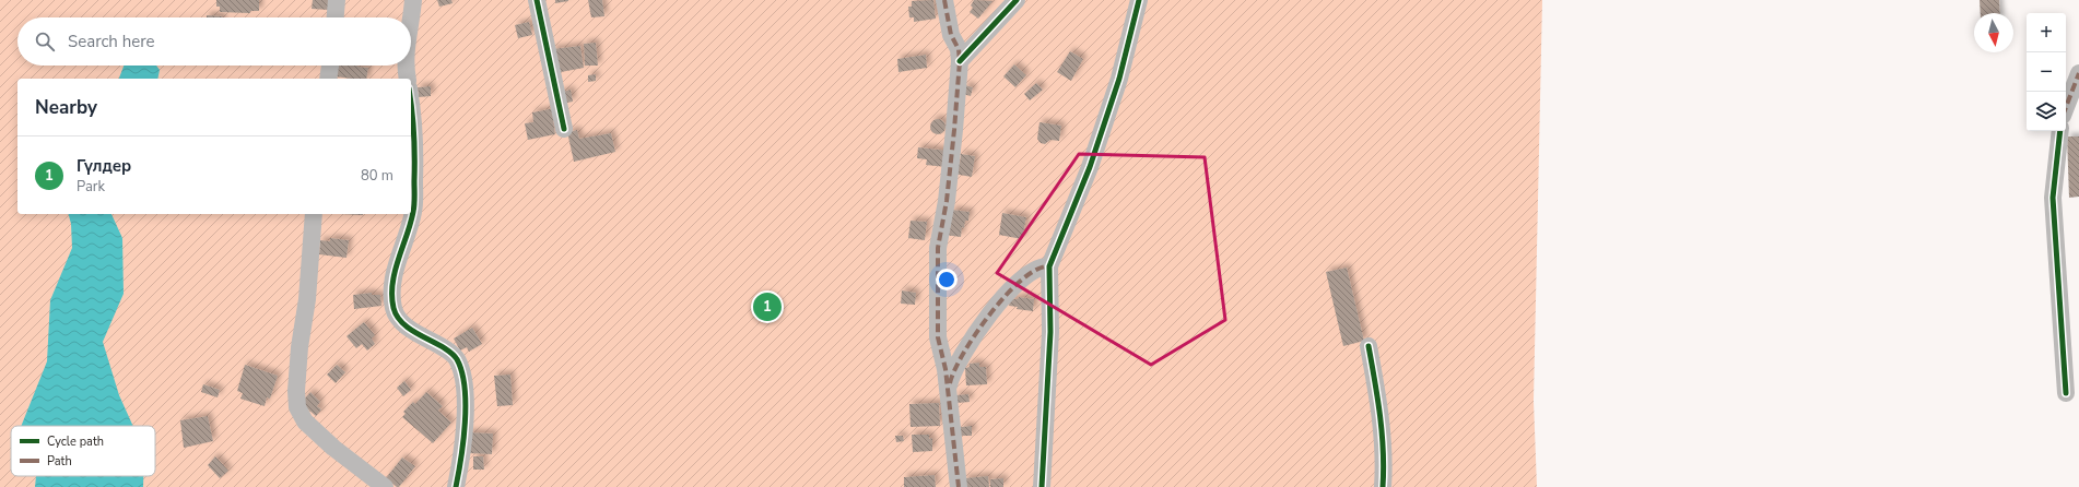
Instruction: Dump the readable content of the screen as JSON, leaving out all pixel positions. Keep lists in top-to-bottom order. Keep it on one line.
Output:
{"legend":["Cycle path","Path"],"north":"bottom","page":{"map_buttons":["+","−"],"search":"Search here","heading":"Nearby","list":[{"mark":"1","name":"Гүлдер","note":"Park","value":"80 m"}],"pins":"1"}}
